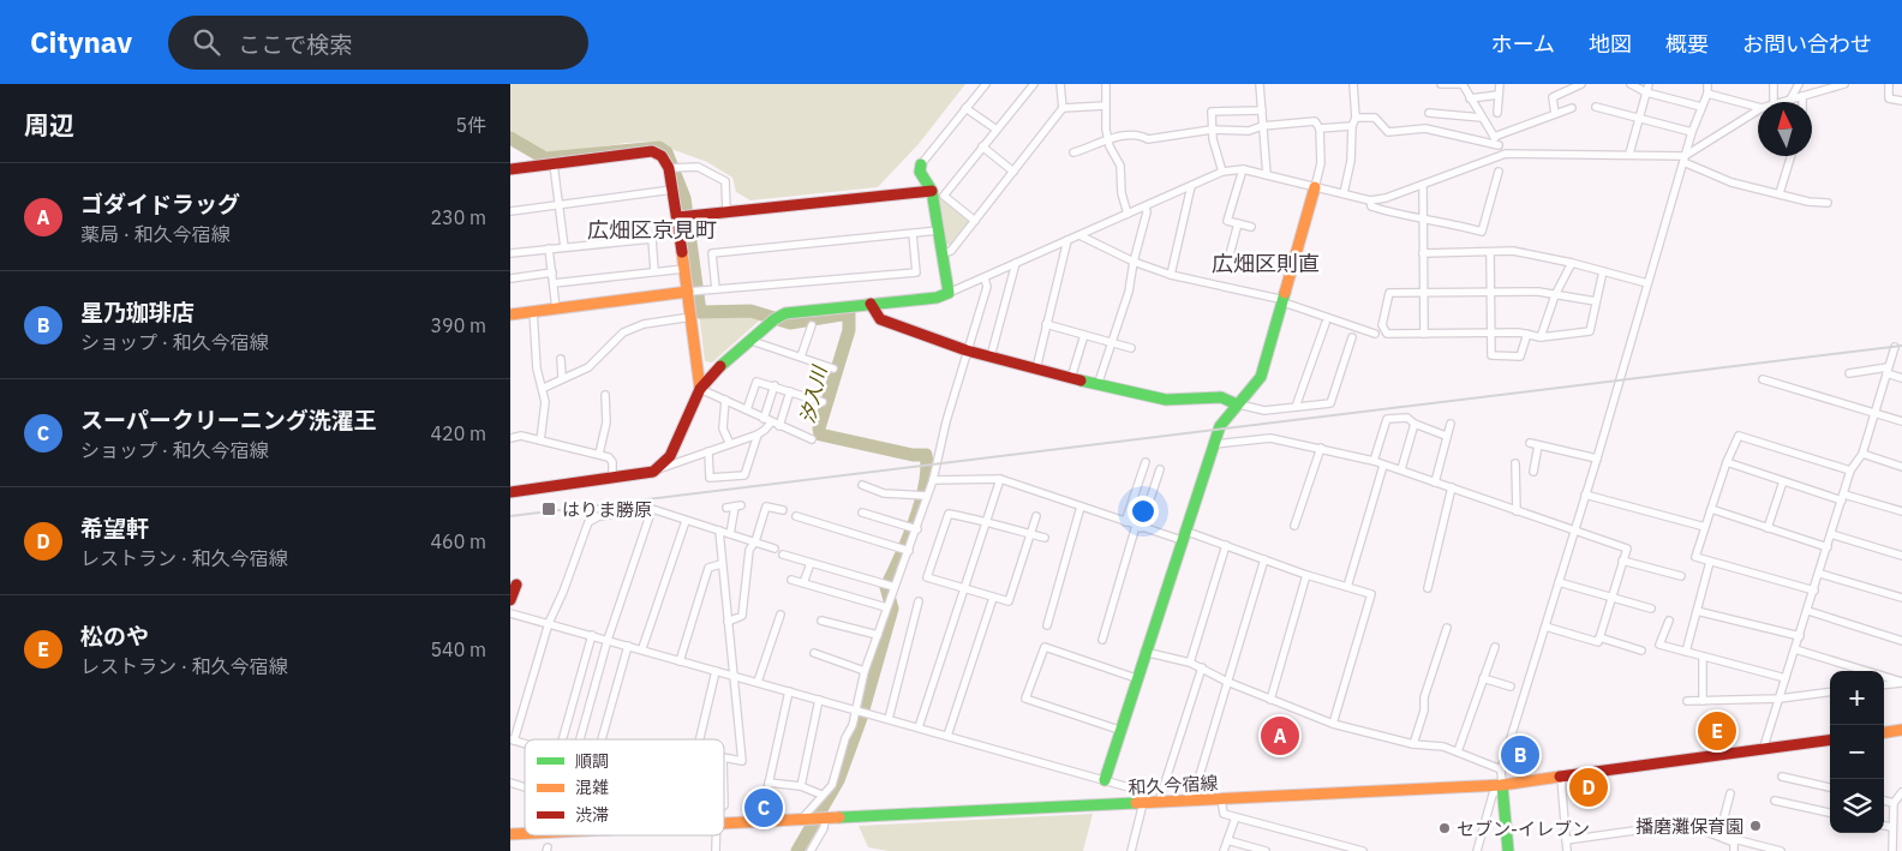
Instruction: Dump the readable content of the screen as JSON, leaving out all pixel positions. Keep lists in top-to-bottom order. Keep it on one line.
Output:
{"streets":{"street":["和久今宿線"]},"districts":["広畑区京見町","広畑区則直"],"water":["汐入川"],"places":{"transit":["はりま勝原"],"other":["播磨灘保育園","セブン-イレブン"]},"legend":["順調","混雑","渋滞"],"north":"top","page":{"header":"Citynav","search":"ここで検索","nav":["ホーム","地図","概要","お問い合わせ"],"heading":["周辺","5件"],"list":[{"mark":"A","name":"ゴダイドラッグ","note":"薬局 · 和久今宿線","value":"230 m"},{"mark":"B","name":"星乃珈琲店","note":"ショップ · 和久今宿線","value":"390 m"},{"mark":"C","name":"スーパークリーニング洗濯王","note":"ショップ · 和久今宿線","value":"420 m"},{"mark":"D","name":"希望軒","note":"レストラン · 和久今宿線","value":"460 m"},{"mark":"E","name":"松のや","note":"レストラン · 和久今宿線","value":"540 m"}],"map_buttons":["+","−"],"pins":["E","A","B","D","C"]}}
